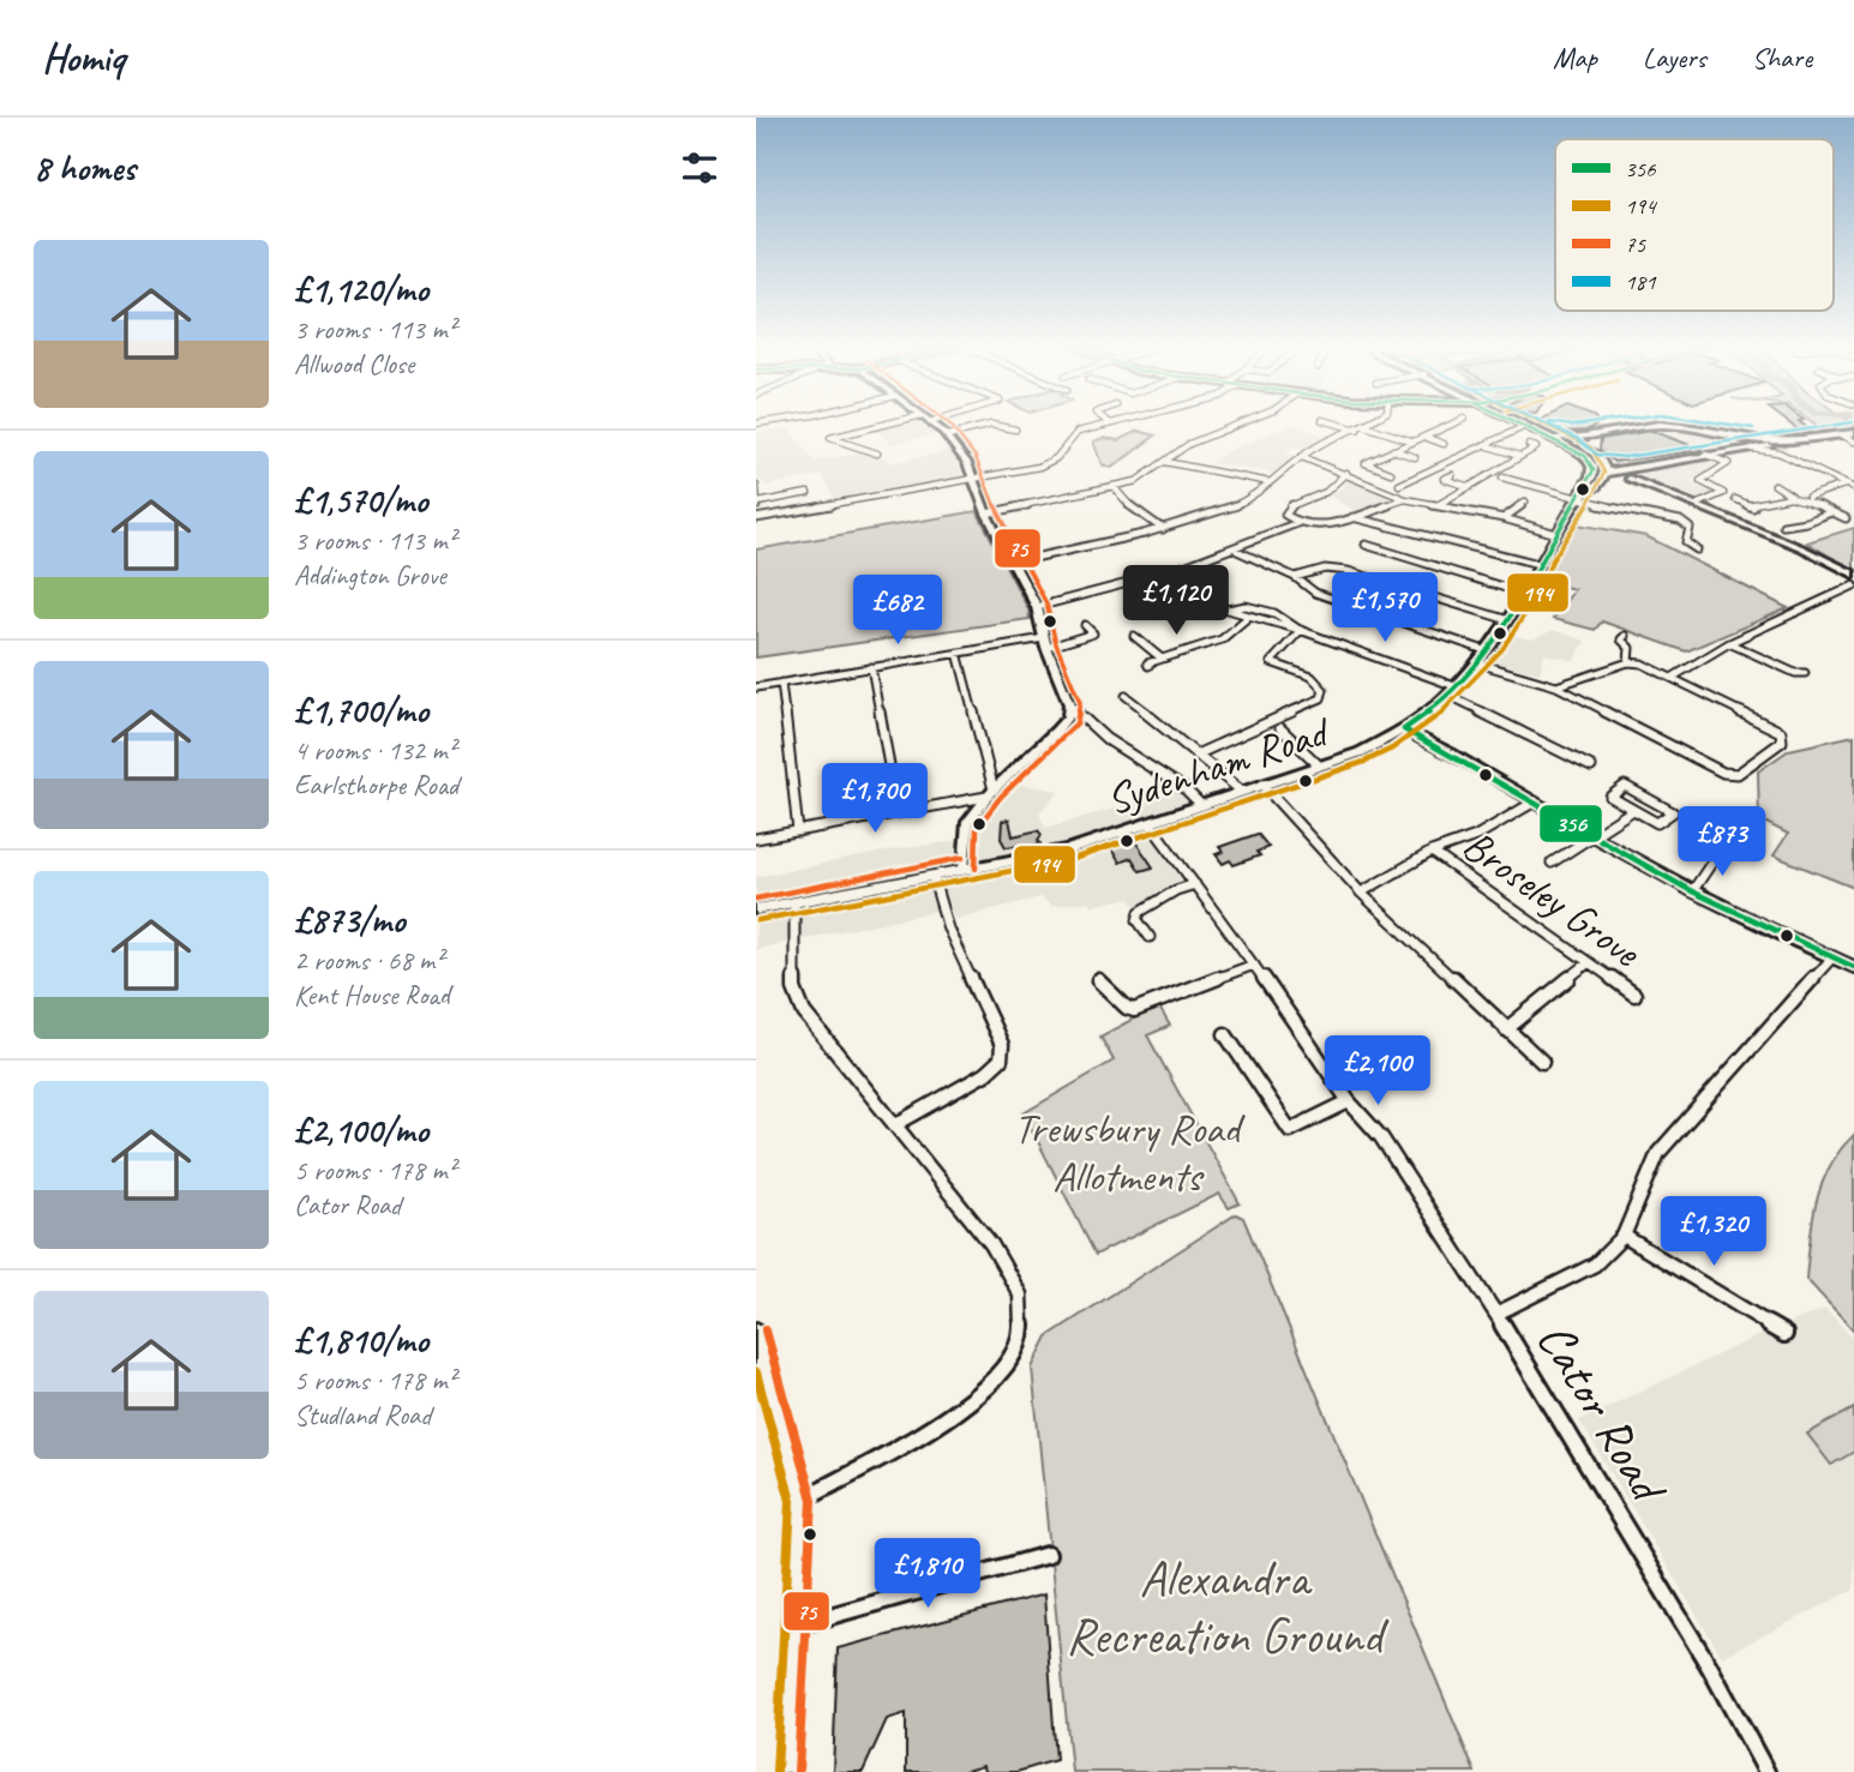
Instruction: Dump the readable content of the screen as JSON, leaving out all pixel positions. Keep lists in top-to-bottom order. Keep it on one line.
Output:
{"streets":{"main road":["Sydenham Road"],"street":["Broseley Grove","Cator Road"]},"crossings":[["Sydenham Road","Cator Road"]],"parks":["Trewsbury Road Allotments","Alexandra Recreation Ground"],"lines":["transit line 356","transit line 194","transit line 75","transit line 181"],"legend":["356","194","75","181"],"page":{"header":"Homiq","nav":["Map","Layers","Share"],"heading":"8 homes","list":[{"name":"£1,120/mo","note":"3 rooms · 113 m² · Allwood Close"},{"name":"£1,570/mo","note":"3 rooms · 113 m² · Addington Grove"},{"name":"£1,700/mo","note":"4 rooms · 132 m² · Earlsthorpe Road"},{"name":"£873/mo","note":"2 rooms · 68 m² · Kent House Road"},{"name":"£2,100/mo","note":"5 rooms · 178 m² · Cator Road"},{"name":"£1,810/mo","note":"5 rooms · 178 m² · Studland Road"}],"price":["£1,120","£1,570","£682","£1,700","£873","£2,100","£1,320","£1,810"]}}
